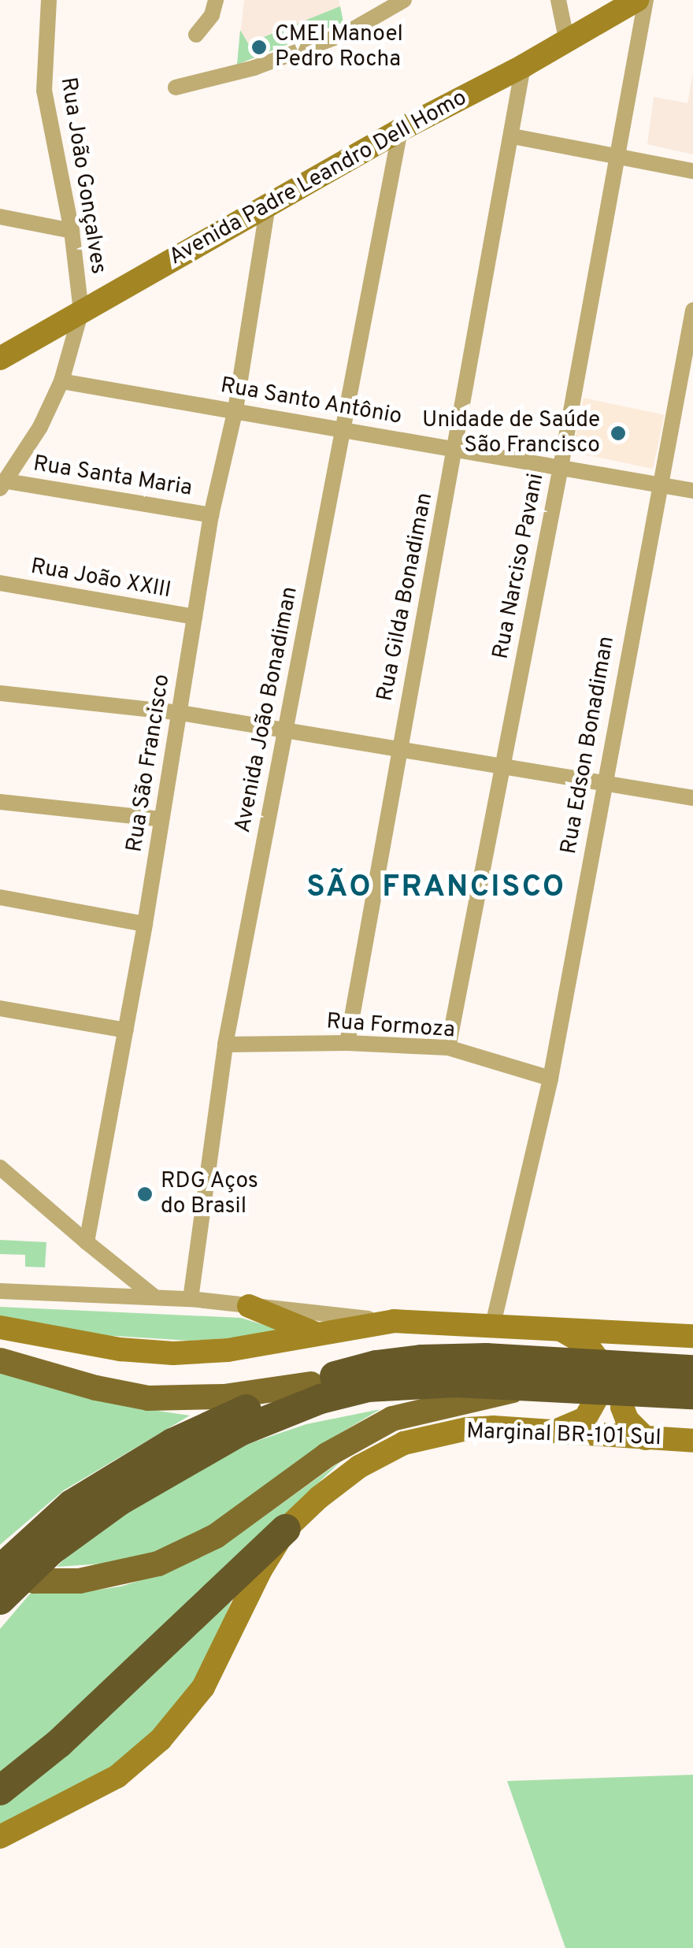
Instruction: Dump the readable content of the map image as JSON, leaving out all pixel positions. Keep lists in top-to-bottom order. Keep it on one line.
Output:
{"streets":{"main road":["Avenida Padre Leandro Dell Homo","Marginal BR-101 Sul"],"street":["Rua João Gonçalves","Rua Santo Antônio","Rua Santa Maria","Rua Narciso Pavani","Rua João XXIII","Rua Gilda Bonadiman","Avenida João Bonadiman","Rua Edson Bonadiman","Rua São Francisco","Rua Formoza"]},"crossings":[["Rua João Gonçalves","Avenida Padre Leandro Dell Homo"],["Avenida Padre Leandro Dell Homo","Rua Gilda Bonadiman"],["Avenida Padre Leandro Dell Homo","Avenida João Bonadiman"],["Avenida Padre Leandro Dell Homo","Rua São Francisco"],["Rua Santo Antônio","Rua Narciso Pavani"],["Rua Santo Antônio","Rua Gilda Bonadiman"],["Rua Santo Antônio","Avenida João Bonadiman"],["Rua Santo Antônio","Rua Edson Bonadiman"],["Rua Santo Antônio","Rua São Francisco"],["Rua Santa Maria","Rua São Francisco"],["Rua Narciso Pavani","Rua Formoza"],["Rua João XXIII","Rua São Francisco"],["Rua Gilda Bonadiman","Rua Formoza"],["Avenida João Bonadiman","Rua Formoza"],["Rua Edson Bonadiman","Rua Formoza"]],"districts":["SÃO FRANCISCO"],"places":["CMEI Manoel Pedro Rocha","Unidade de Saúde São Francisco","RDG Aços do Brasil"]}
